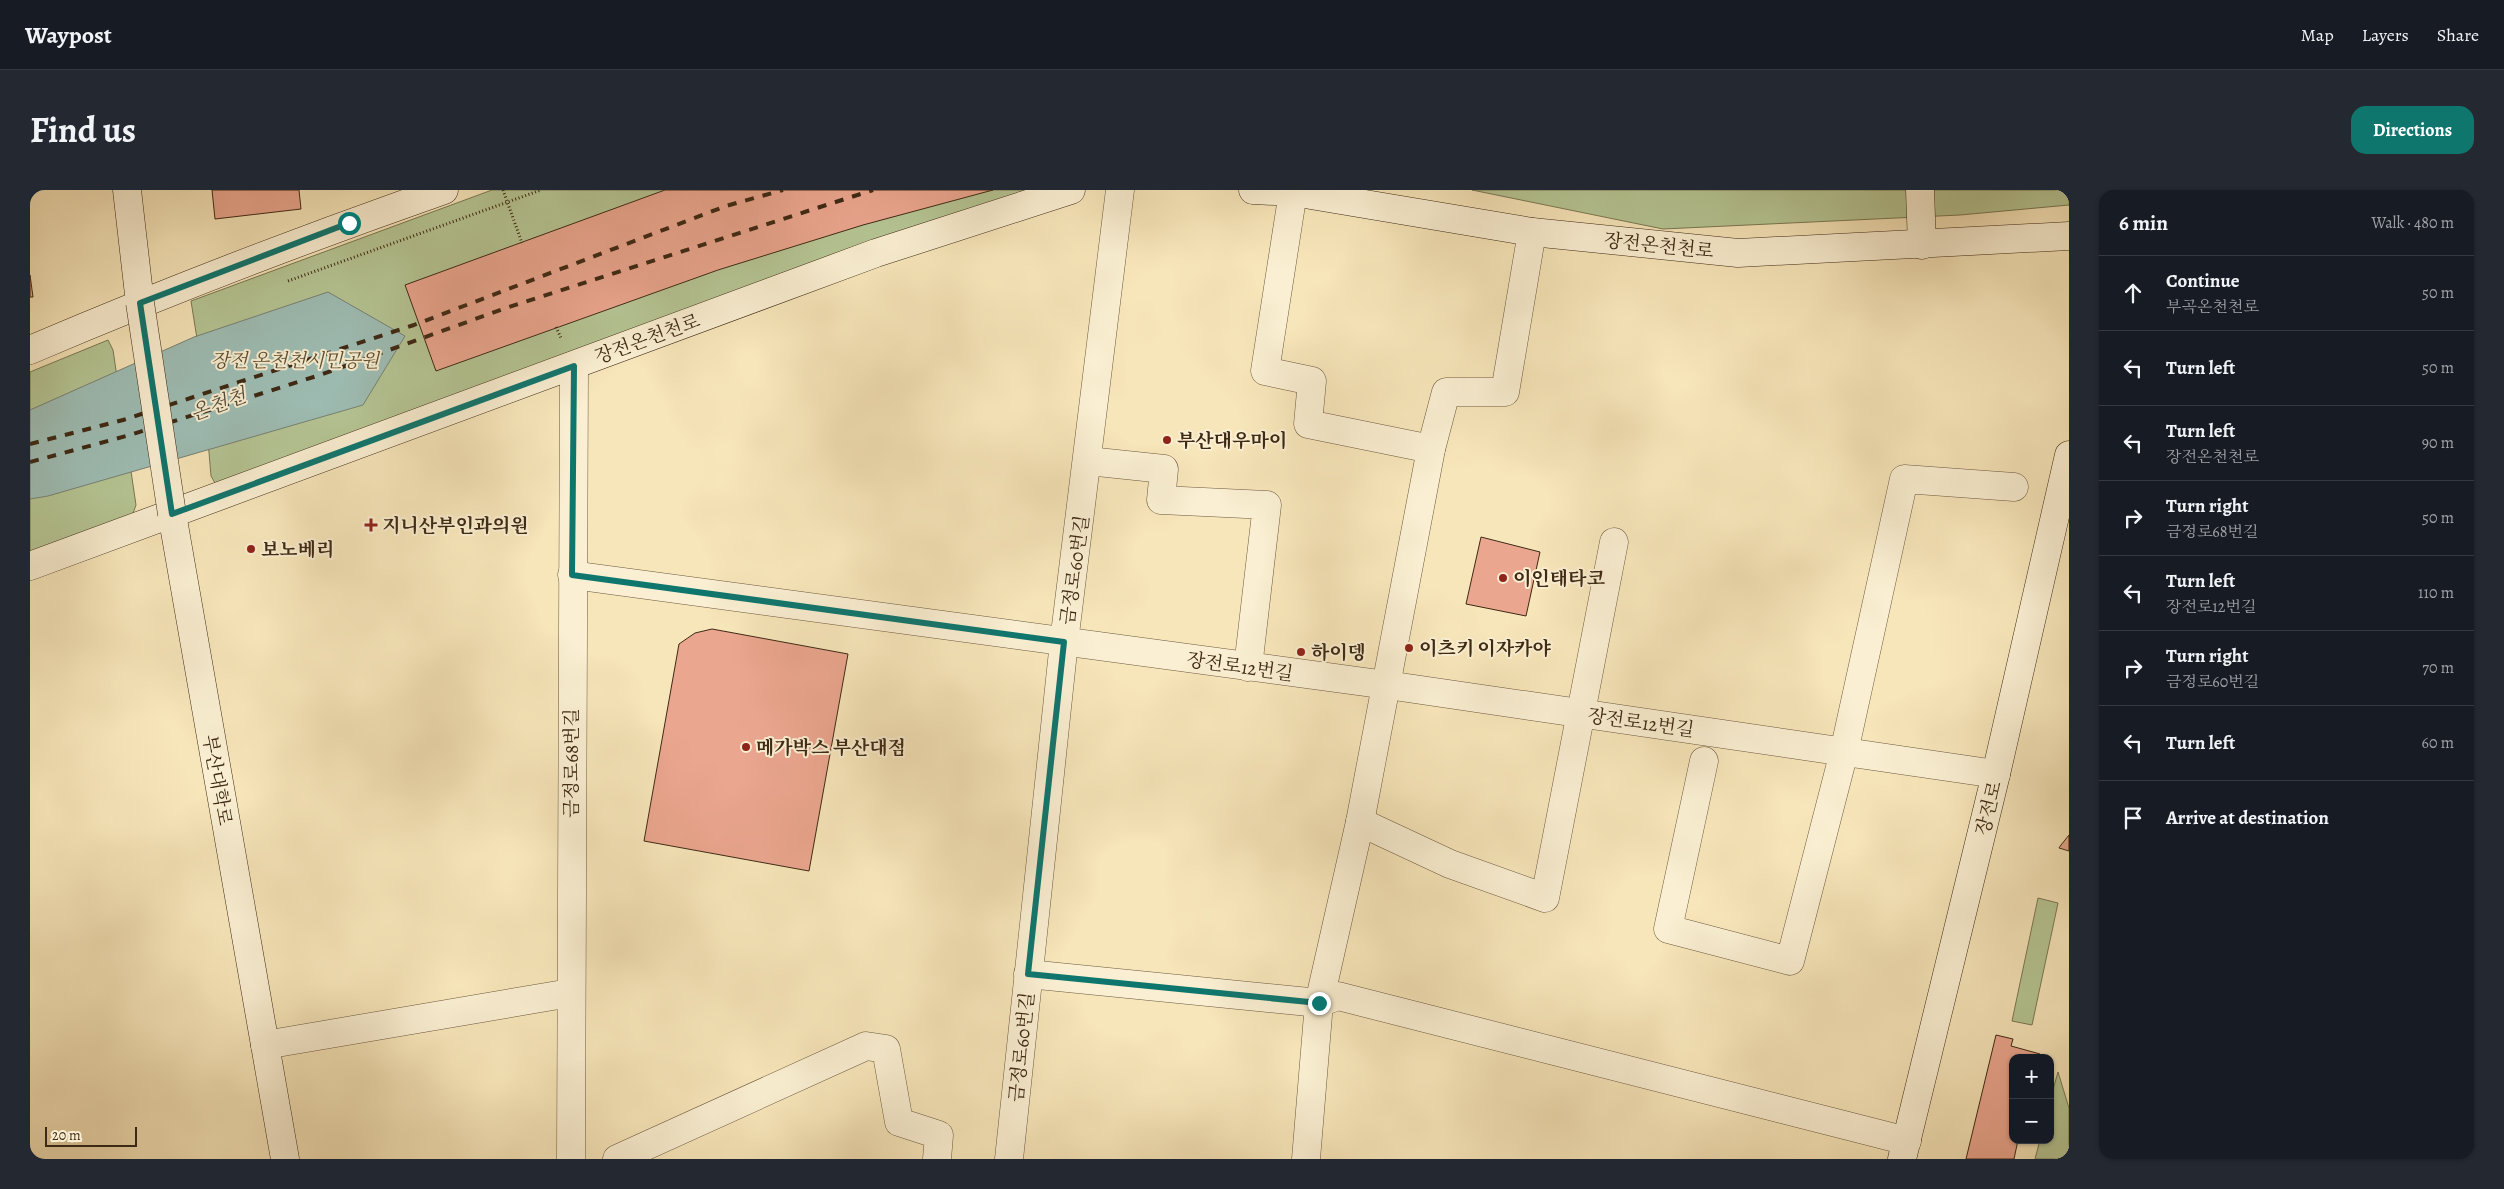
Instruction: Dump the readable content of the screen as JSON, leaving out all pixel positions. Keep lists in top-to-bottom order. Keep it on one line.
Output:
{"streets":{"street":["장전온천천로","금정로60번길","장전로12번길","금정로68번길","부산대학로","장전로"]},"crossings":[["장전온천천로","금정로68번길"],["장전온천천로","부산대학로"],["금정로60번길","장전로12번길"],["장전로12번길","금정로68번길"],["장전로12번길","장전로"]],"water":["온천천"],"parks":["장전 온천천시민공원"],"places":{"other":["부산대우마이","보노베리","이인태타코","이츠키 이자카야","하이뎅","메가박스 부산대점"],"health":["지니산부인과의원"]},"scale_bar":"20 m","page":{"header":"Waypost","nav":["Map","Layers","Share"],"title":"Find us","buttons":"Directions","heading":["6 min","Walk · 480 m"],"list":[["Continue","부곡온천천로","50 m"],["Turn left","50 m"],["Turn left","장전온천천로","90 m"],["Turn right","금정로68번길","50 m"],["Turn left","장전로12번길","110 m"],["Turn right","금정로60번길","70 m"],["Turn left","60 m"],"Arrive at destination"],"map_buttons":["+","−"],"scale":"20 m"}}
